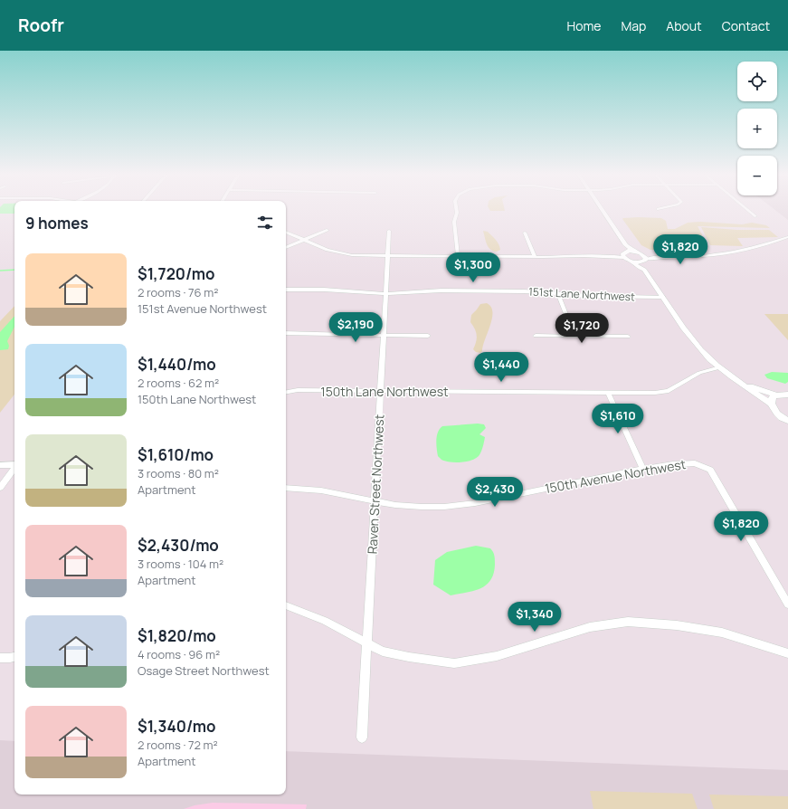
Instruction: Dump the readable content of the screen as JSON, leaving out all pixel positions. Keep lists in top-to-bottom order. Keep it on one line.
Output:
{"streets":{"street":["151st Lane Northwest","150th Lane Northwest","150th Avenue Northwest","Raven Street Northwest"]},"crossings":[["151st Lane Northwest","Raven Street Northwest"],["150th Lane Northwest","Raven Street Northwest"],["150th Avenue Northwest","Raven Street Northwest"]],"page":{"header":"Roofr","nav":["Home","Map","About","Contact"],"map_buttons":["+","−"],"heading":"9 homes","price":["$1,820","$1,300","$2,190","$1,720","$1,440","$1,610","$2,430","$1,820","$1,340"],"list":[{"name":"$1,720/mo","note":"2 rooms · 76 m² · 151st Avenue Northwest"},{"name":"$1,440/mo","note":"2 rooms · 62 m² · 150th Lane Northwest"},{"name":"$1,610/mo","note":"3 rooms · 80 m² · Apartment"},{"name":"$2,430/mo","note":"3 rooms · 104 m² · Apartment"},{"name":"$1,820/mo","note":"4 rooms · 96 m² · Osage Street Northwest"},{"name":"$1,340/mo","note":"2 rooms · 72 m² · Apartment"}]}}
